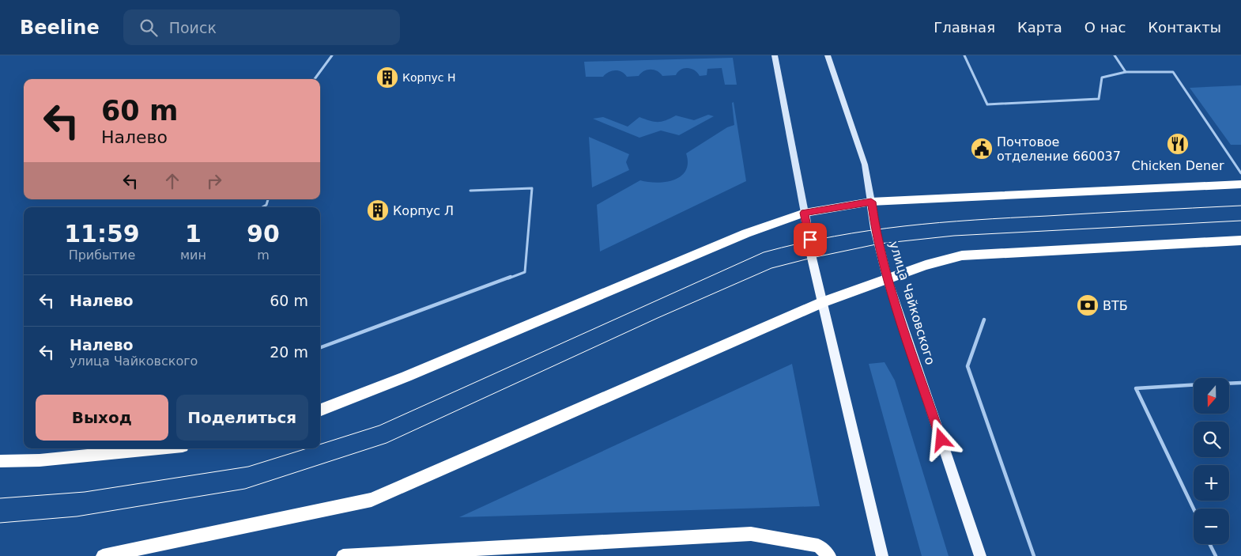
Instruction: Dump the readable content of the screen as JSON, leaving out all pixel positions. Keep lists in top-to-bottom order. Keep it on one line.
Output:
{"streets":{"main road":["улица Чайковского"]},"places":{"building":["Корпус Н","Корпус Л"],"restaurant":["Chicken Dener"],"public building":["Почтовое отделение 660037"],"bank":["ВТБ"]},"north":"bottom","page":{"header":"Beeline","search":"Поиск","nav":["Главная","Карта","О нас","Контакты"],"turn":["60 m","Налево"],"eta":["11:59","Прибытие","1","мин","90","m"],"list":[{"name":"Налево","value":"60 m"},{"name":"Налево","note":"улица Чайковского","value":"20 m"}],"map_buttons":["+","−"],"buttons":["Выход","Поделиться"]}}
